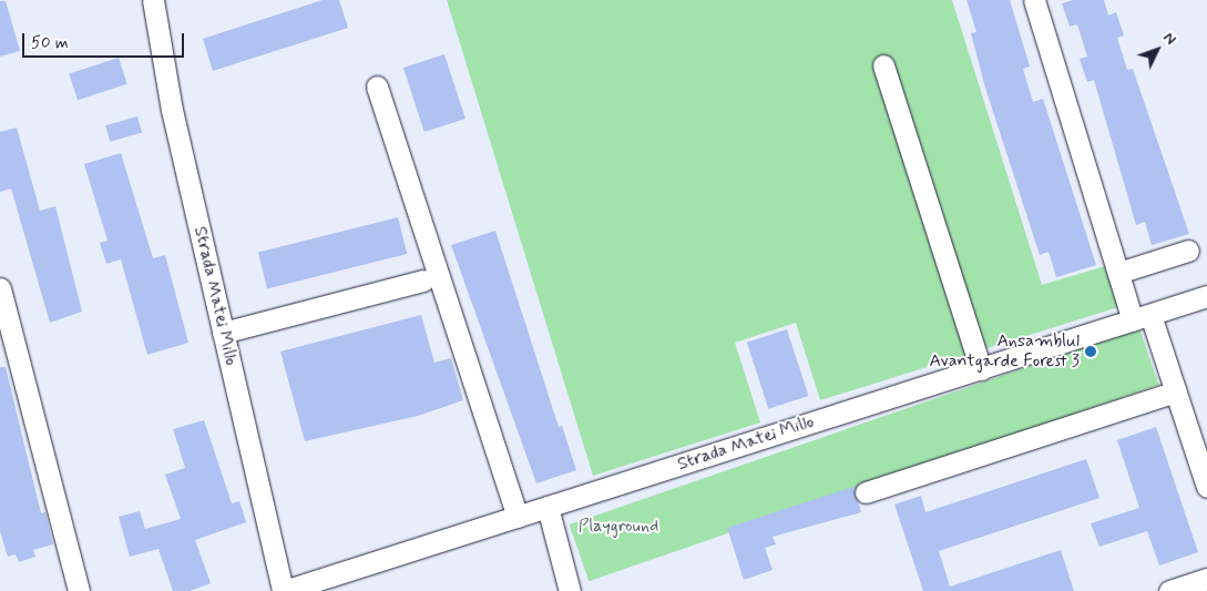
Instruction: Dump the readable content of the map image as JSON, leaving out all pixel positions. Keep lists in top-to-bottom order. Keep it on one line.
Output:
{"streets":{"street":["Strada Matei Millo"]},"parks":["Playground"],"places":["Ansamblul Avantgarde Forest 3"],"scale_bar":"50 m","north":"top right"}
